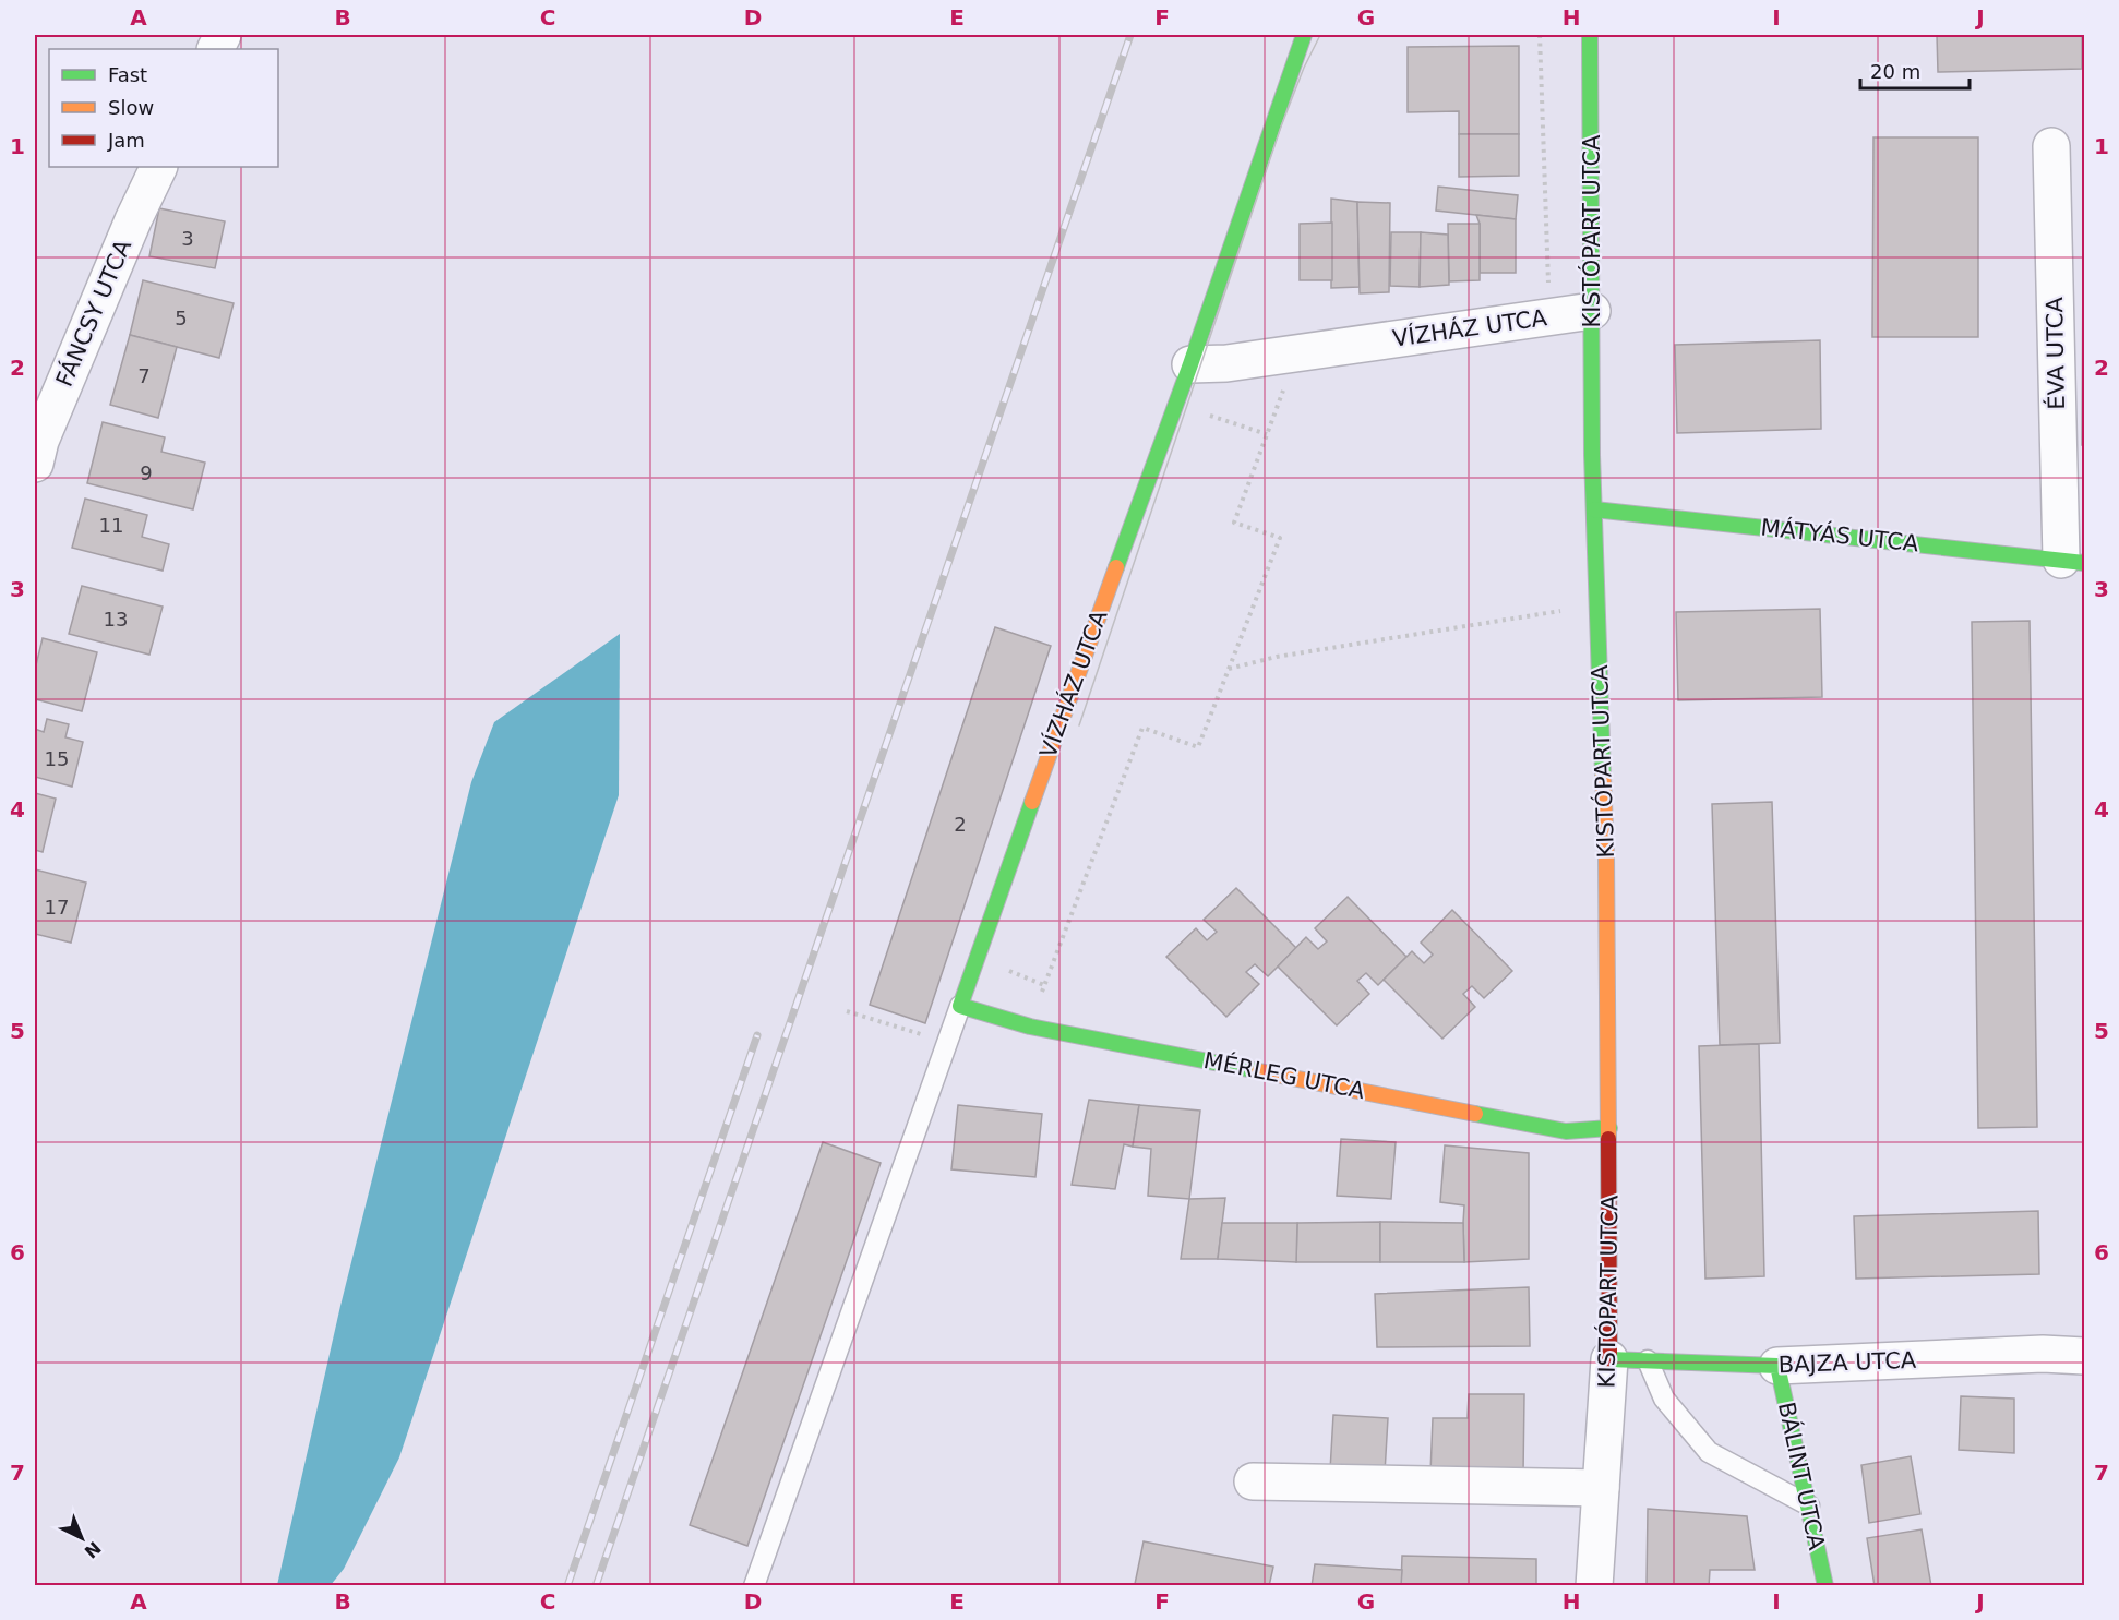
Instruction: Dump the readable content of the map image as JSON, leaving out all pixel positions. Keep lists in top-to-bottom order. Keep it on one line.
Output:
{"streets":{"street":["KISTÓPART UTCA","FÁNCSY UTCA","VÍZHÁZ UTCA","ÉVA UTCA","MÁTYÁS UTCA","MÉRLEG UTCA","BAJZA UTCA","BÁLINT UTCA"]},"crossings":[["KISTÓPART UTCA","VÍZHÁZ UTCA"],["KISTÓPART UTCA","MÁTYÁS UTCA"],["KISTÓPART UTCA","MÉRLEG UTCA"],["KISTÓPART UTCA","BAJZA UTCA"],["VÍZHÁZ UTCA","MÉRLEG UTCA"],["ÉVA UTCA","MÁTYÁS UTCA"],["BAJZA UTCA","BÁLINT UTCA"]],"house_numbers":["3","5","7","9","11","13","15","2","17"],"legend":["Fast","Slow","Jam"],"scale_bar":"20 m","north":"bottom right","grid":{"columns":["A","B","C","D","E","F","G","H","I","J"],"rows":["1","2","3","4","5","6","7"]}}
